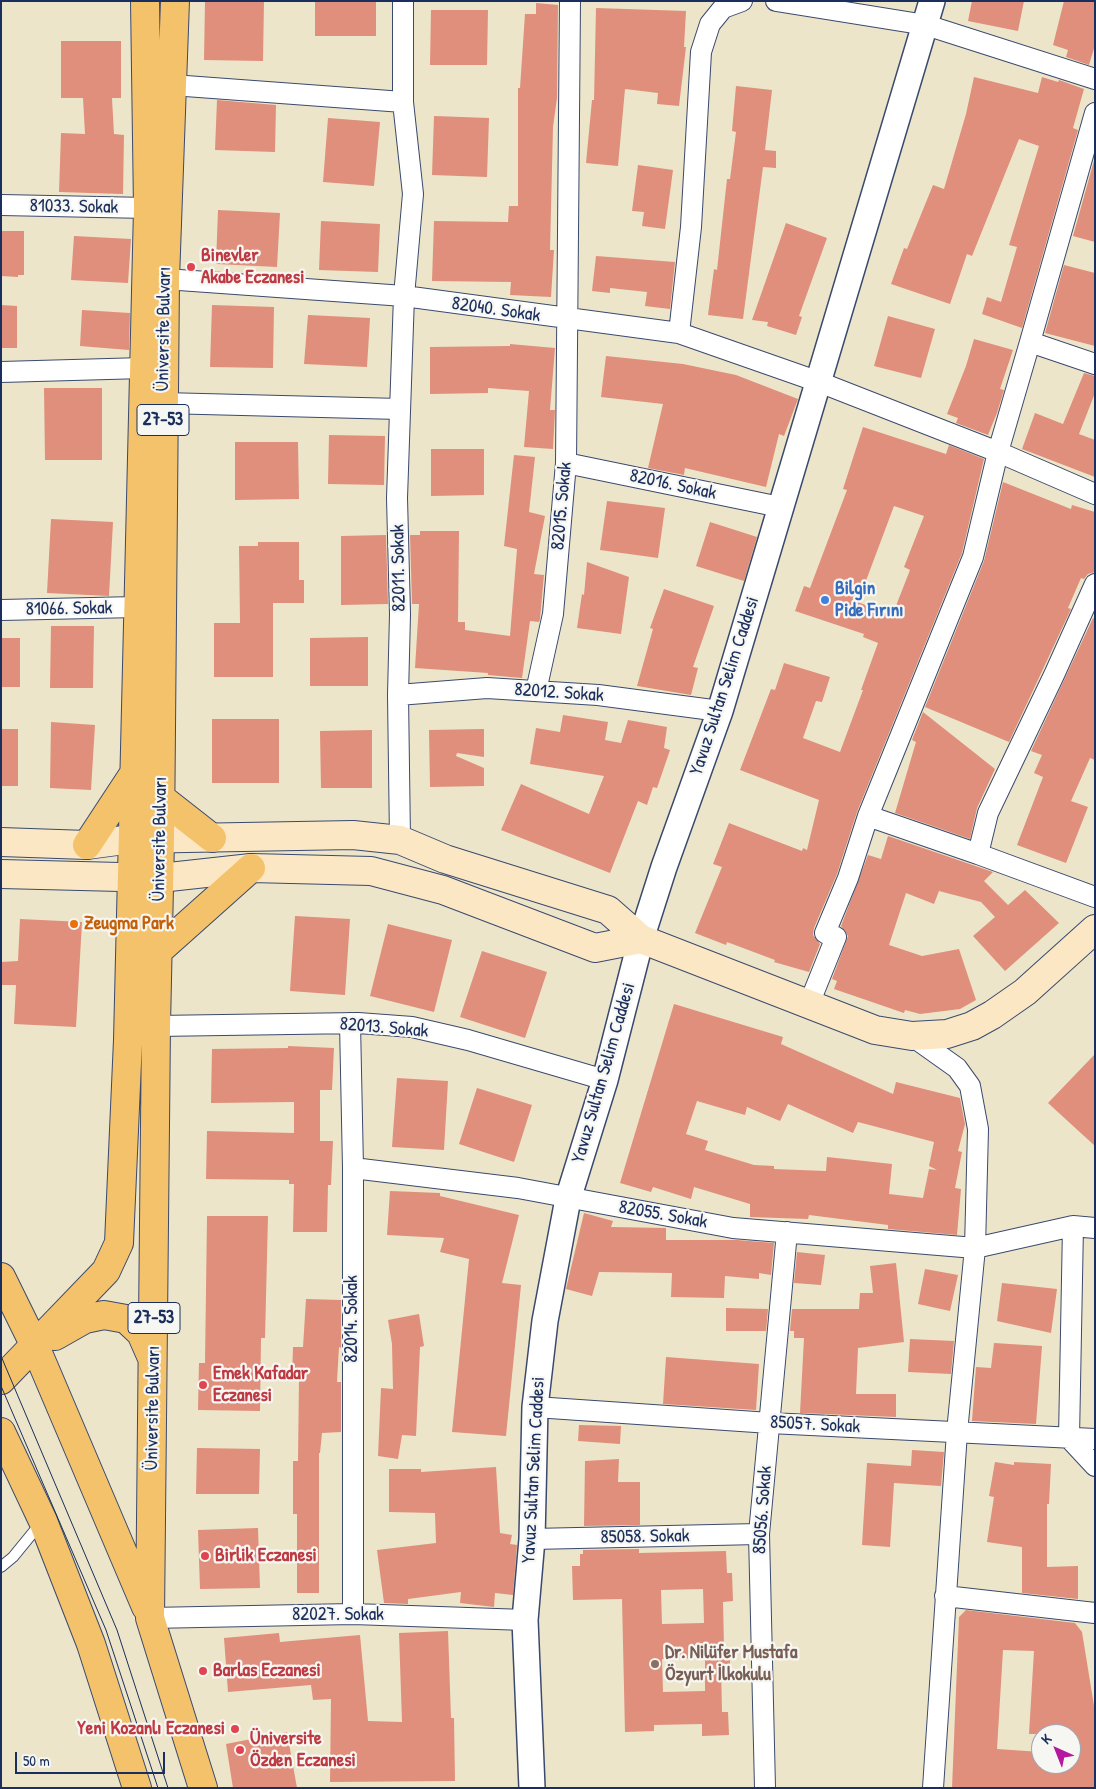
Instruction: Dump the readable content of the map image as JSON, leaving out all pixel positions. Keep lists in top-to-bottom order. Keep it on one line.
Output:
{"streets":{"main road":["Üniversite Bulvarı","27-53"],"street":["81033. Sokak","82040. Sokak","82016. Sokak","82015. Sokak","82011. Sokak","81066. Sokak","Yavuz Sultan Selim Caddesi","82012. Sokak","82013. Sokak","82055. Sokak","82014. Sokak","85057. Sokak","85056. Sokak","85058. Sokak","82027. Sokak"]},"crossings":[["81033. Sokak","Üniversite Bulvarı"],["82040. Sokak","Üniversite Bulvarı"],["82040. Sokak","82015. Sokak"],["82040. Sokak","82011. Sokak"],["82040. Sokak","Yavuz Sultan Selim Caddesi"],["Üniversite Bulvarı","81066. Sokak"],["Üniversite Bulvarı","82013. Sokak"],["Üniversite Bulvarı","82027. Sokak"],["82016. Sokak","82015. Sokak"],["82016. Sokak","Yavuz Sultan Selim Caddesi"],["82015. Sokak","82012. Sokak"],["82011. Sokak","82012. Sokak"],["Yavuz Sultan Selim Caddesi","82012. Sokak"],["Yavuz Sultan Selim Caddesi","82013. Sokak"],["Yavuz Sultan Selim Caddesi","82055. Sokak"],["Yavuz Sultan Selim Caddesi","85057. Sokak"],["Yavuz Sultan Selim Caddesi","85058. Sokak"],["Yavuz Sultan Selim Caddesi","82027. Sokak"],["82013. Sokak","82014. Sokak"],["82055. Sokak","82014. Sokak"],["82055. Sokak","85056. Sokak"],["82014. Sokak","82027. Sokak"],["85057. Sokak","85056. Sokak"],["85056. Sokak","85058. Sokak"]],"places":["Binevler Akabe Eczanesi","Bilgin Pide Fırını","Zeugma Park","Emek Kafadar Eczanesi","Birlik Eczanesi","Dr. Nilüfer Mustafa Özyurt İlkokulu","Barlas Eczanesi","Yeni Kozanlı Eczanesi","Üniversite Özden Eczanesi"],"scale_bar":"50 m","north":"top left"}
